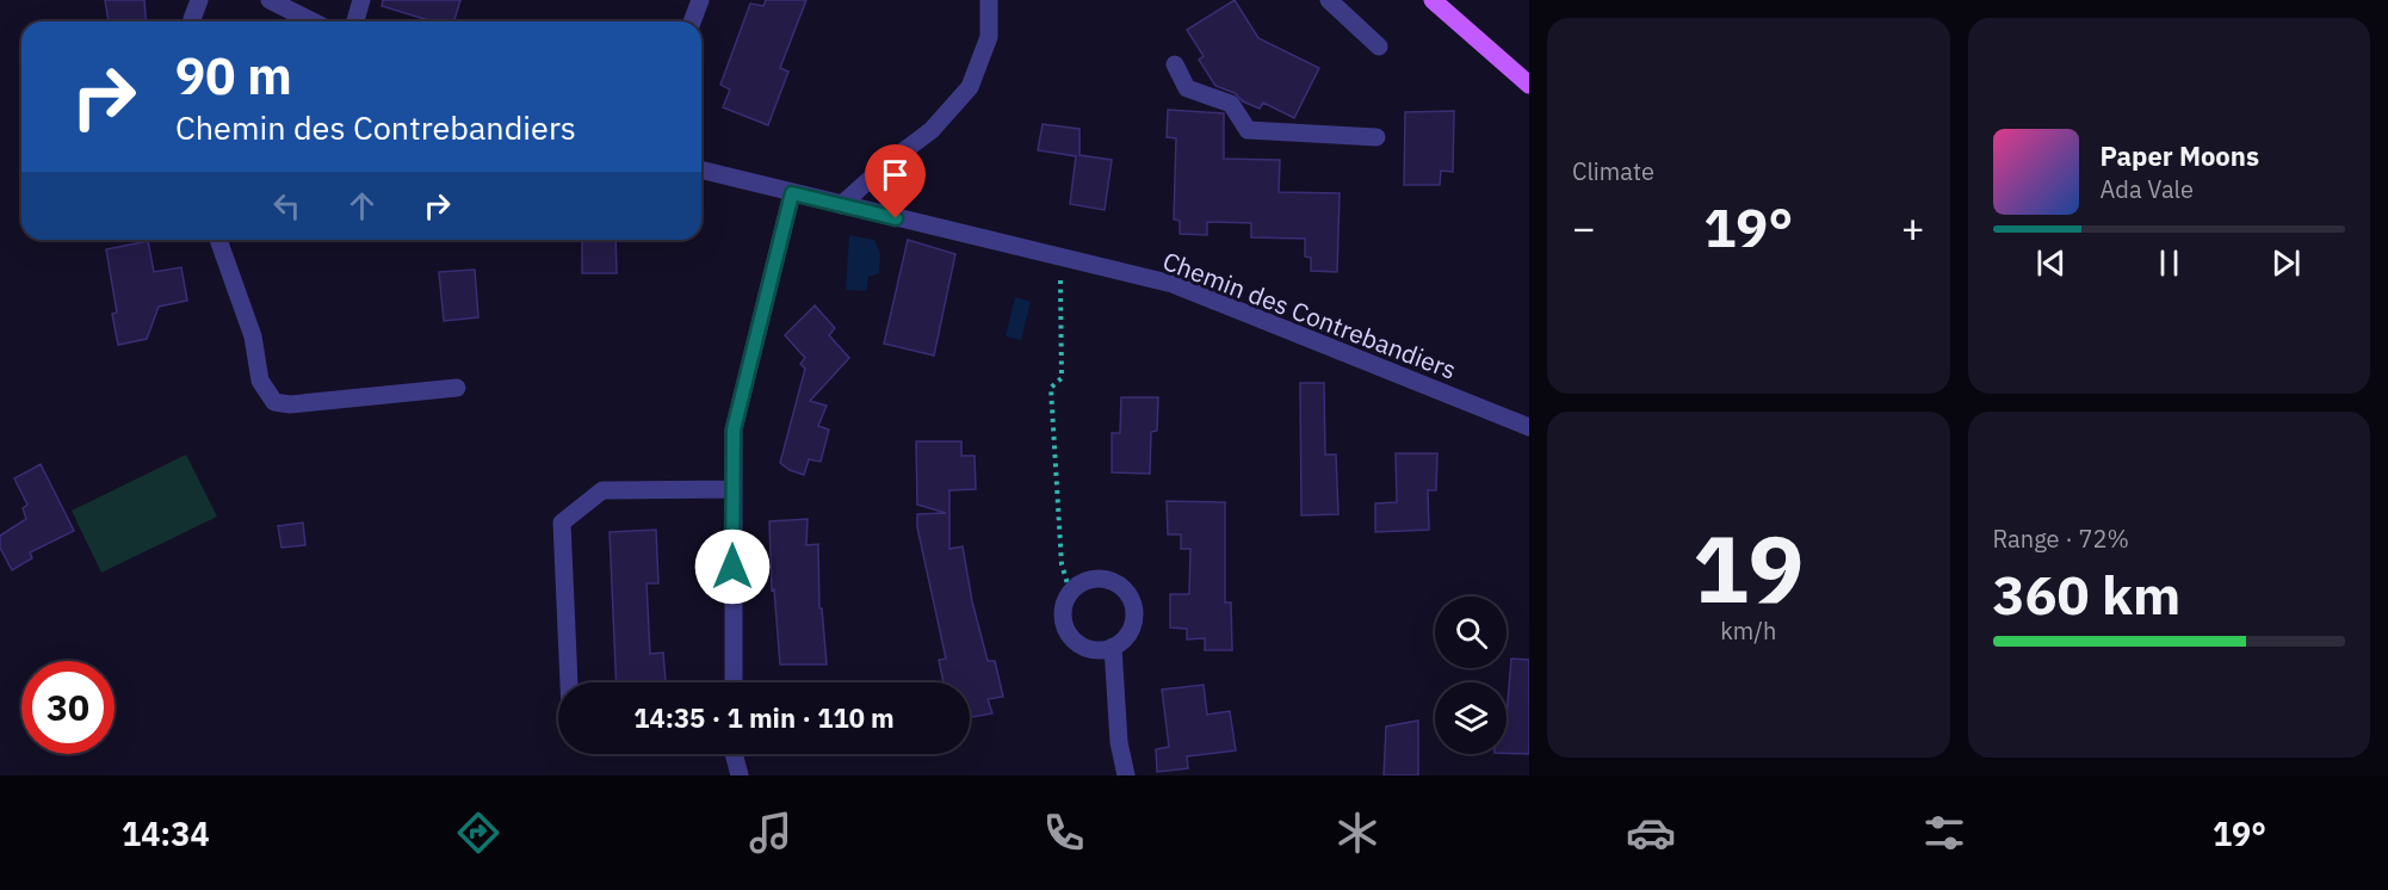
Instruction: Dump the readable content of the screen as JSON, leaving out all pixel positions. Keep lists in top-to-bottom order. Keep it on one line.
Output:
{"streets":{"street":["Chemin des Contrebandiers"]},"page":{"tile":["Climate",["19","km/h"],["Range · 72%","360 km"]],"turn":["90 m","Chemin des Contrebandiers"],"song":["Paper Moons","Ada Vale"],"heat":["−","19°","+"],"limit":"30","trip":"14:35 · 1 min · 110 m","tabs":["14:34","19°"]}}
